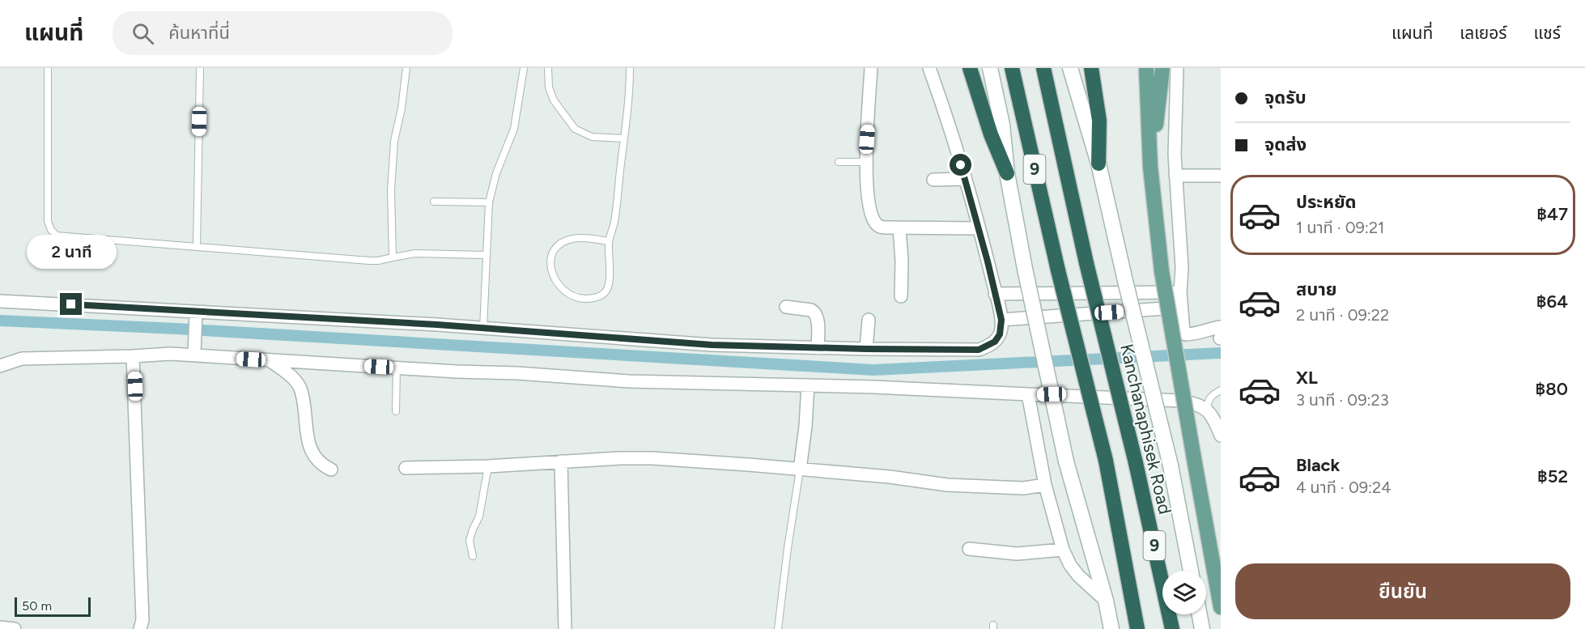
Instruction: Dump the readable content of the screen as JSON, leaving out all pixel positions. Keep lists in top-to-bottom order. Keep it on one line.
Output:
{"streets":{"highway":["9","Kanchanaphisek Road"]},"scale_bar":"50 m","page":{"header":"แผนที่","search":"ค้นหาที่นี่","nav":["แผนที่","เลเยอร์","แชร์"],"banner":["จุดรับ","จุดส่ง"],"list":[{"name":"ประหยัด","note":"1 นาที · 09:21","value":"฿47"},{"name":"สบาย","note":"2 นาที · 09:22","value":"฿64"},{"name":"XL","note":"3 นาที · 09:23","value":"฿80"},{"name":"Black","note":"4 นาที · 09:24","value":"฿52"}],"bubble":"2 นาที","buttons":"ยืนยัน","scale":"50 m"}}
